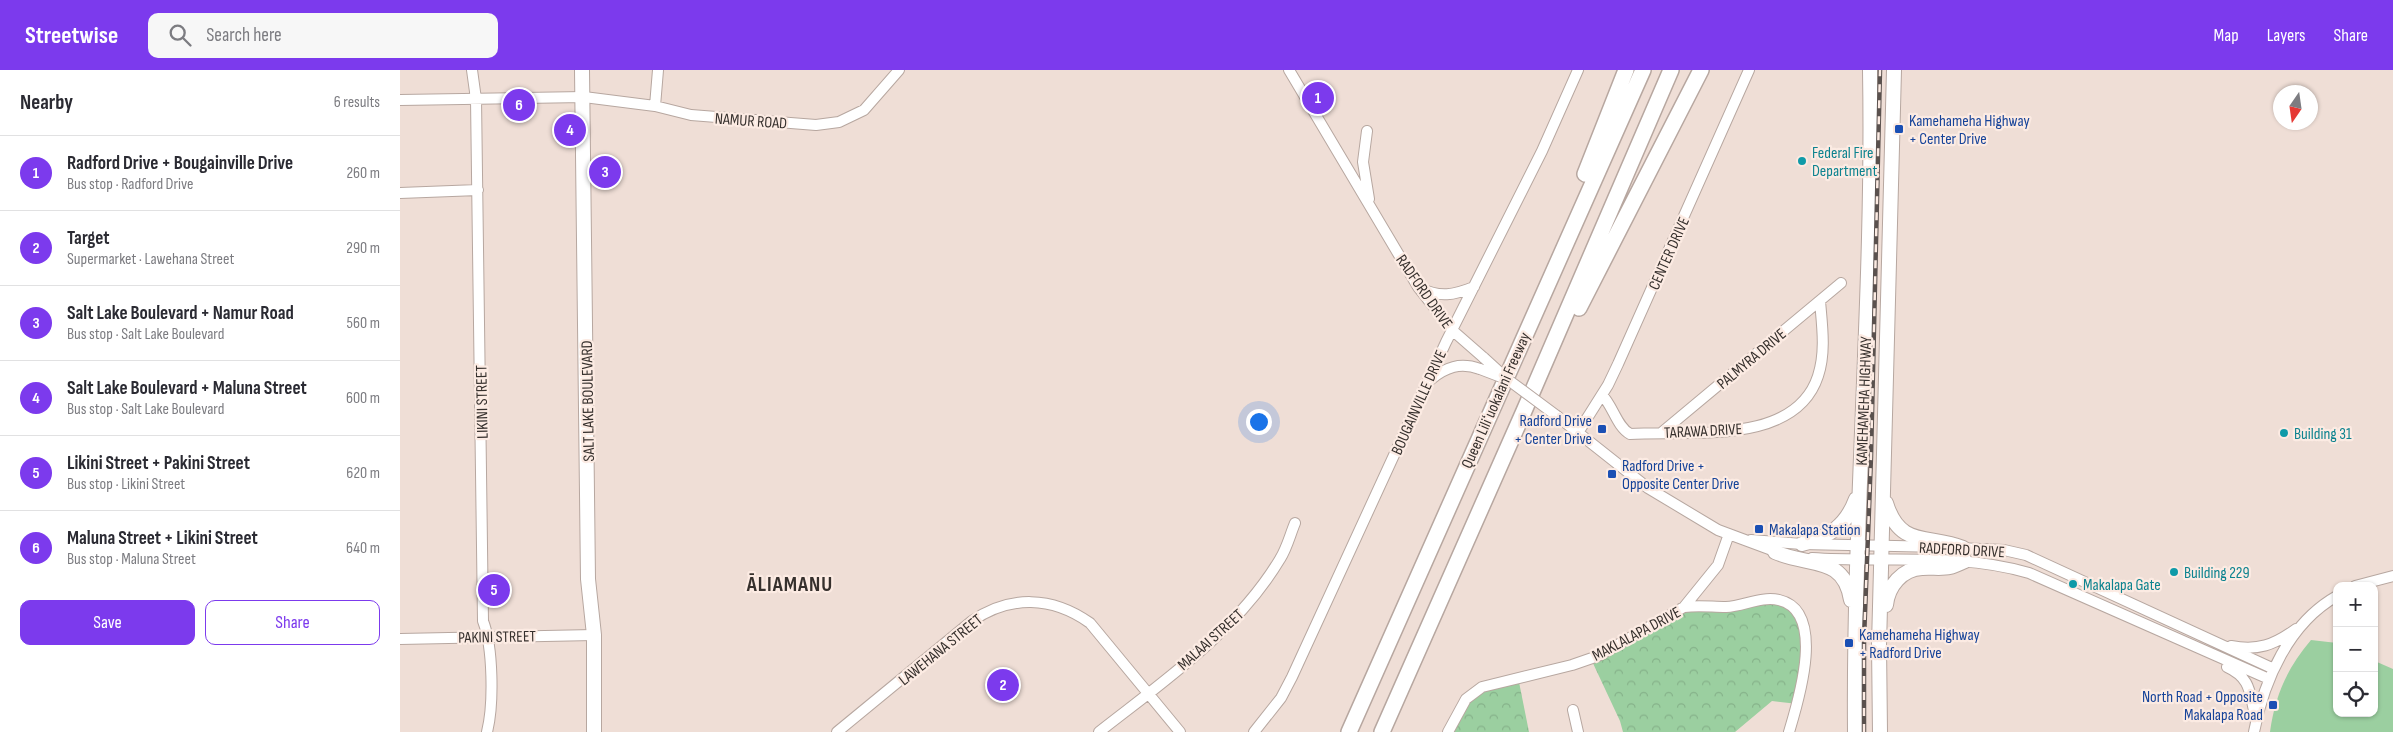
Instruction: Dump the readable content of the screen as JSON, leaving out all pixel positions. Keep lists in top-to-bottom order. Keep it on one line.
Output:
{"streets":{"highway":["Queen Liliʻuokalani Freeway"],"main road":["SALT LAKE BOULEVARD","KAMEHAMEHA HIGHWAY"],"street":["NAMUR ROAD","CENTER DRIVE","RADFORD DRIVE","PALMYRA DRIVE","LIKINI STREET","BOUGAINVILLE DRIVE","TARAWA DRIVE","MAKLALAPA DRIVE","PAKINI STREET","MALAAI STREET","LAWEHANA STREET"]},"crossings":[["NAMUR ROAD","SALT LAKE BOULEVARD"],["NAMUR ROAD","LIKINI STREET"],["CENTER DRIVE","RADFORD DRIVE"],["CENTER DRIVE","TARAWA DRIVE"],["RADFORD DRIVE","KAMEHAMEHA HIGHWAY"],["RADFORD DRIVE","BOUGAINVILLE DRIVE"],["PALMYRA DRIVE","TARAWA DRIVE"],["SALT LAKE BOULEVARD","PAKINI STREET"],["LIKINI STREET","PAKINI STREET"],["MALAAI STREET","LAWEHANA STREET"]],"districts":["ĀLIAMANU"],"places":{"transit":["Kamehameha Highway + Center Drive","Radford Drive + Center Drive","Radford Drive + Opposite Center Drive","Makalapa Station","Kamehameha Highway + Radford Drive","North Road + Opposite Makalapa Road"],"other":["Federal Fire Department","Building 31","Building 229","Makalapa Gate"]},"north":"bottom","page":{"header":"Streetwise","search":"Search here","nav":["Map","Layers","Share"],"heading":["Nearby","6 results"],"pins":["1","6","4","3","5","2"],"list":[{"mark":"1","name":"Radford Drive + Bougainville Drive","note":"Bus stop · Radford Drive","value":"260 m"},{"mark":"2","name":"Target","note":"Supermarket · Lawehana Street","value":"290 m"},{"mark":"3","name":"Salt Lake Boulevard + Namur Road","note":"Bus stop · Salt Lake Boulevard","value":"560 m"},{"mark":"4","name":"Salt Lake Boulevard + Maluna Street","note":"Bus stop · Salt Lake Boulevard","value":"600 m"},{"mark":"5","name":"Likini Street + Pakini Street","note":"Bus stop · Likini Street","value":"620 m"},{"mark":"6","name":"Maluna Street + Likini Street","note":"Bus stop · Maluna Street","value":"640 m"}],"map_buttons":["+","−"],"buttons":["Save","Share"]}}
